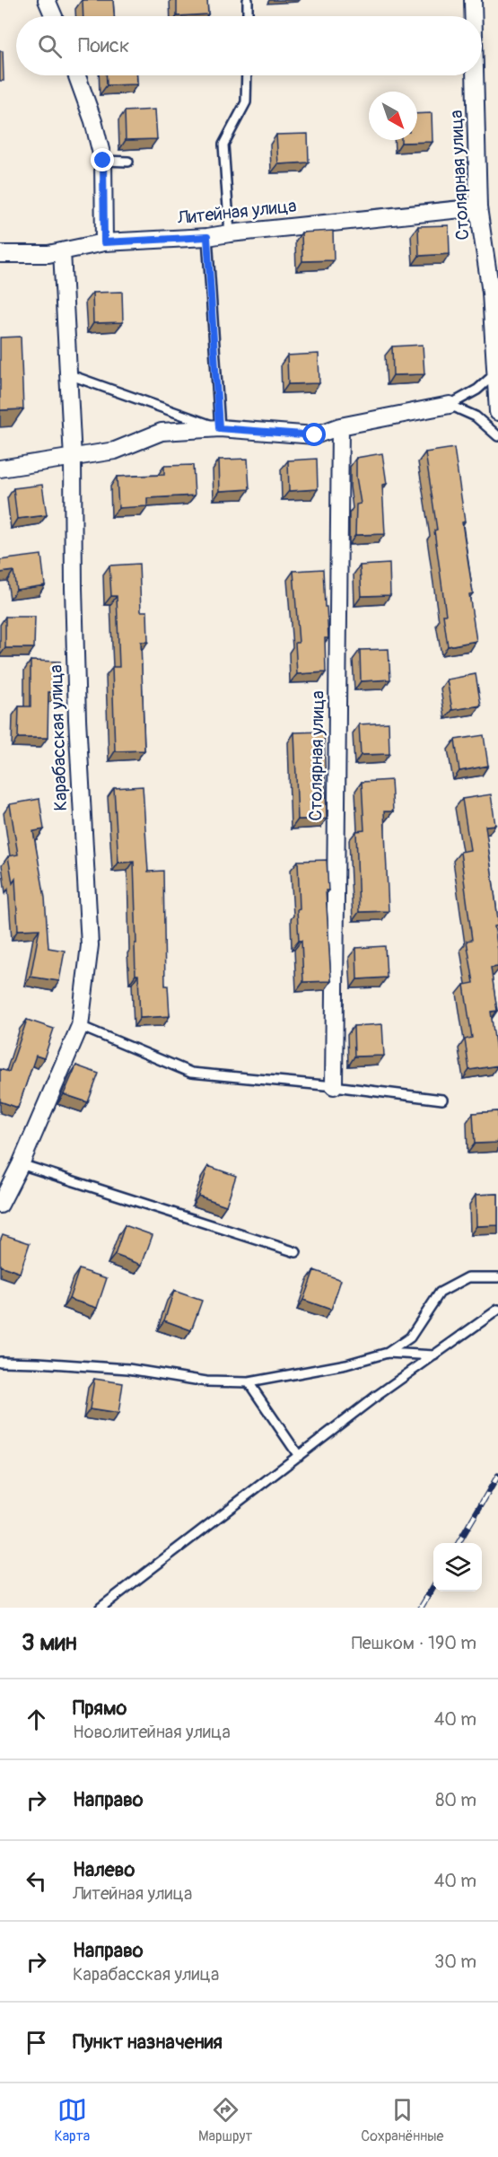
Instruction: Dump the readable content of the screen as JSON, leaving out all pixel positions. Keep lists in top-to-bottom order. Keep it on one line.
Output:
{"streets":{"street":["Столярная улица","Литейная улица","Карабасская улица"]},"crossings":[["Столярная улица","Литейная улица"],["Литейная улица","Карабасская улица"]],"north":"bottom right","page":{"search":"Поиск","heading":["3 мин","Пешком · 190 m"],"list":[["Прямо","Новолитейная улица","40 m"],["Направо","80 m"],["Налево","Литейная улица","40 m"],["Направо","Карабасская улица","30 m"],"Пункт назначения"],"nav":["Карта","Маршрут","Сохранённые"]}}
